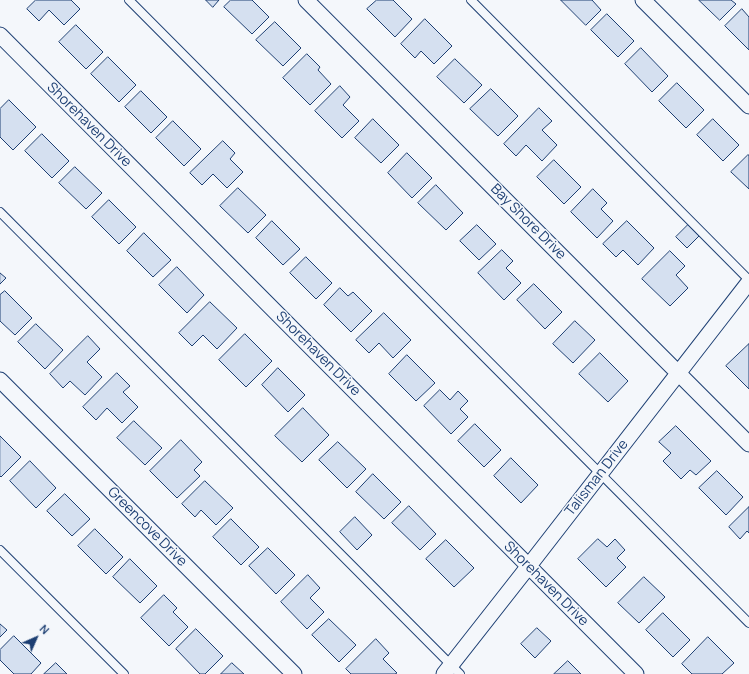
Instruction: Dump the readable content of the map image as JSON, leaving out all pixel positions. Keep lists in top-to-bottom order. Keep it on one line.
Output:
{"streets":{"street":["Shorehaven Drive","Bay Shore Drive","Talisman Drive","Greencove Drive"]},"crossings":[["Shorehaven Drive","Talisman Drive"],["Bay Shore Drive","Talisman Drive"]],"north":"top right"}
